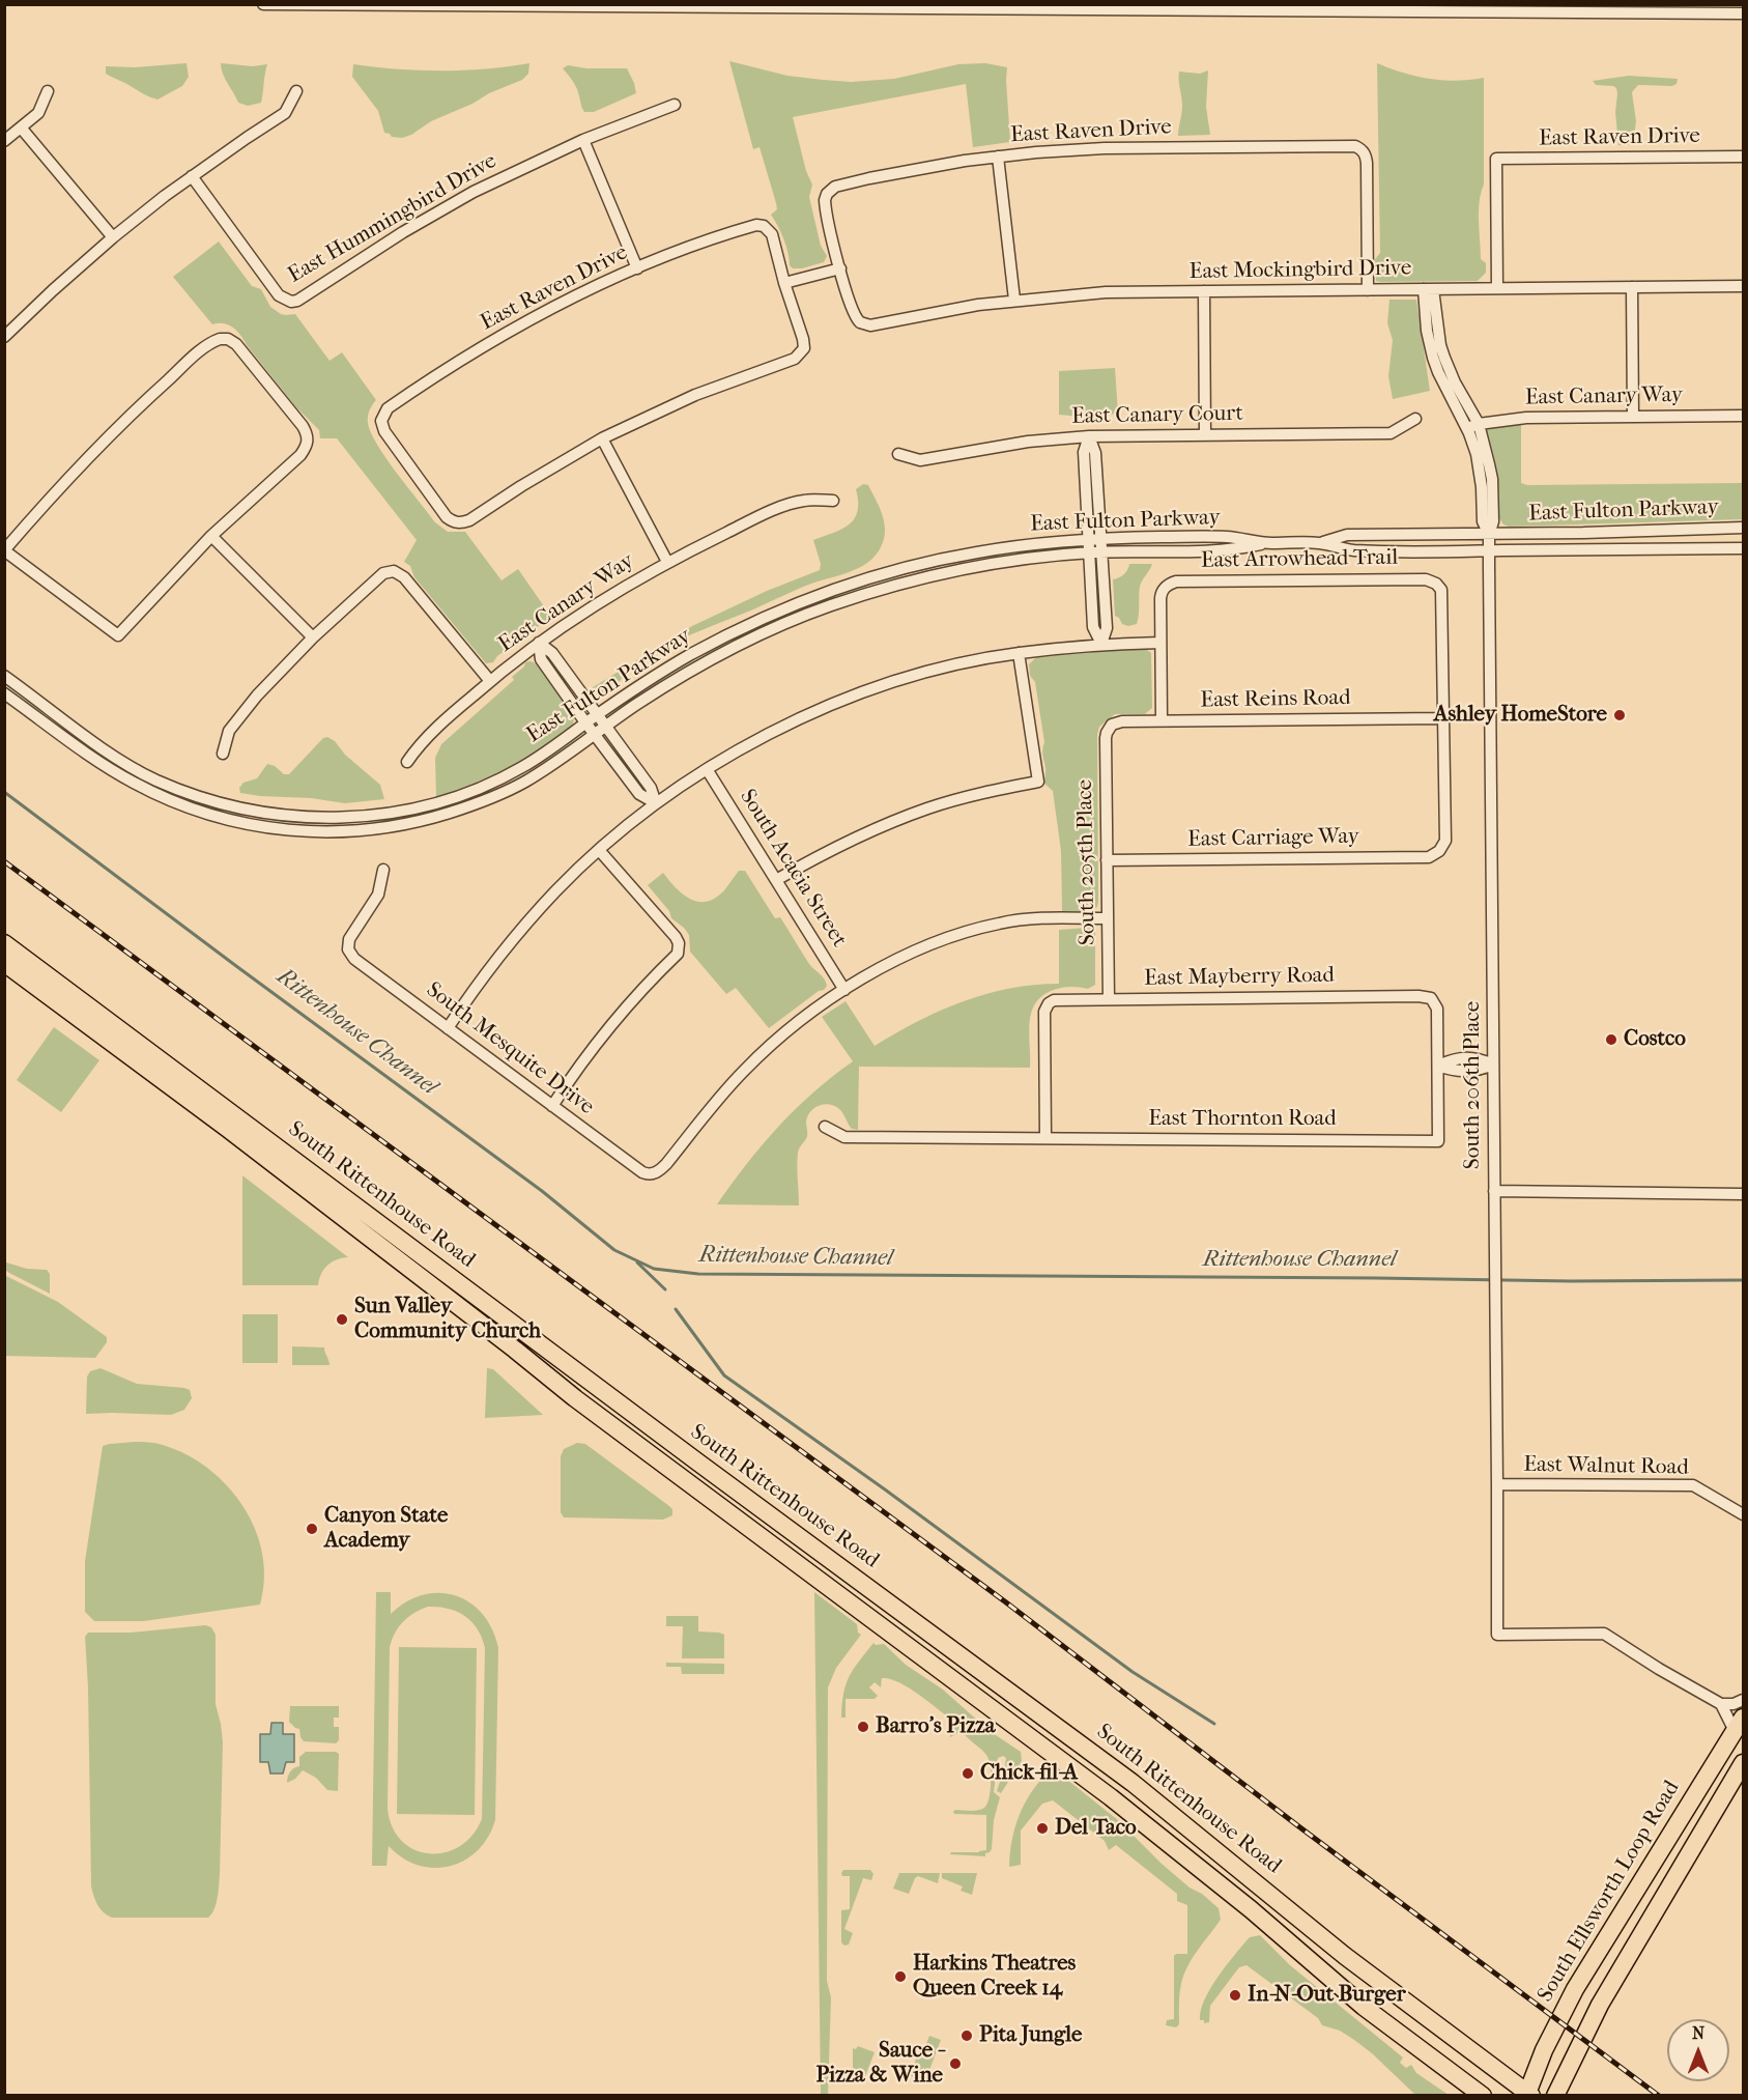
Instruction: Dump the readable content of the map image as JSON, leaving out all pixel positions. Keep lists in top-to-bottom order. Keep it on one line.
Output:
{"streets":{"main road":["South Rittenhouse Road","South Ellsworth Loop Road"],"street":["East Raven Drive","East Hummingbird Drive","East Mockingbird Drive","East Canary Way","East Canary Court","East Fulton Parkway","East Arrowhead Trail","East Reins Road","East Carriage Way","South 205th Place","South Acacia Street","East Mayberry Road","South Mesquite Drive","South 206th Place","East Thornton Road","East Walnut Road"]},"crossings":[["East Raven Drive","East Mockingbird Drive"],["East Mockingbird Drive","South 206th Place"],["East Canary Way","South 206th Place"],["East Fulton Parkway","South 206th Place"],["East Arrowhead Trail","East Reins Road"],["East Arrowhead Trail","East Carriage Way"],["East Reins Road","East Carriage Way"],["East Reins Road","South 205th Place"],["East Carriage Way","South 205th Place"],["South 205th Place","East Mayberry Road"],["South Acacia Street","South Mesquite Drive"],["East Mayberry Road","East Thornton Road"],["South 206th Place","East Walnut Road"],["South Rittenhouse Road","South Ellsworth Loop Road"]],"water":["Rittenhouse Channel"],"places":["Ashley HomeStore","Costco","Sun Valley Community Church","Canyon State Academy","Barro's Pizza","Chick-fil-A","Del Taco","Harkins Theatres Queen Creek 14","In-N-Out Burger","Pita Jungle","Sauce - Pizza & Wine"],"north":"top"}
